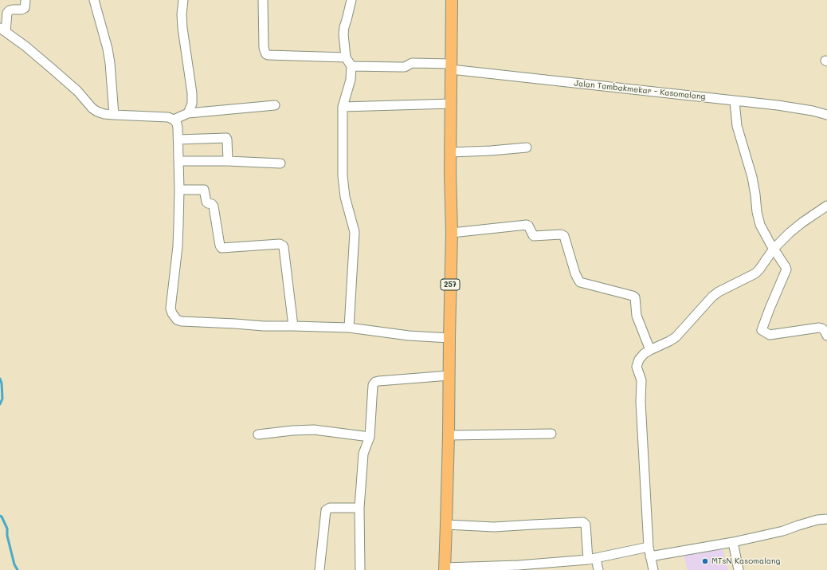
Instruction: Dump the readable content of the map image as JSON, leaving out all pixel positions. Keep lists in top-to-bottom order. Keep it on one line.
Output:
{"streets":{"main road":["257"],"street":["Jalan Tambakmekar - Kasomalang"]},"crossings":[["Jalan Tambakmekar - Kasomalang","257"]],"places":["MTsN Kasomalang"]}
